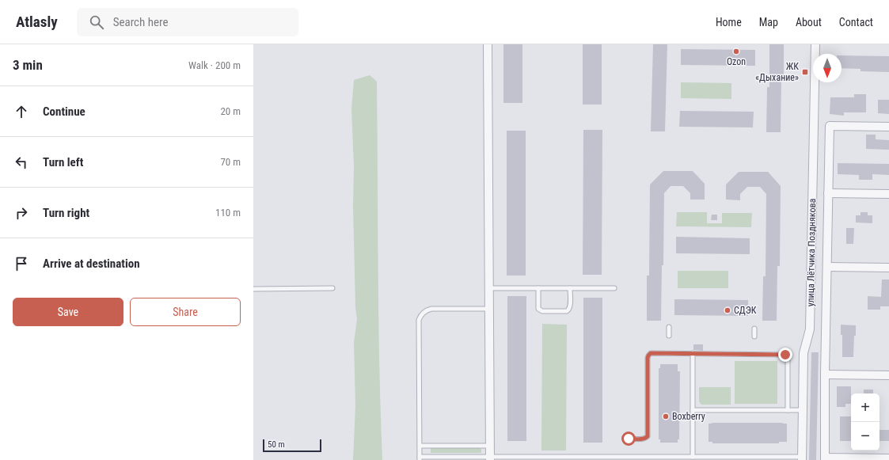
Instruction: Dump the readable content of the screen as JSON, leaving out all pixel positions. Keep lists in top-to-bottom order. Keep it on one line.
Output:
{"streets":{"street":["улица Лётчика Позднякова"]},"places":{"other":["Ozon","СДЭК","Boxberry"],"transit":["ЖК «Дыхание»"]},"scale_bar":"50 m","north":"bottom","page":{"header":"Atlasly","search":"Search here","nav":["Home","Map","About","Contact"],"heading":["3 min","Walk · 200 m"],"list":[["Continue","20 m"],["Turn left","70 m"],["Turn right","110 m"],"Arrive at destination"],"buttons":["Save","Share"],"map_buttons":["+","−"],"scale":"50 m"}}
